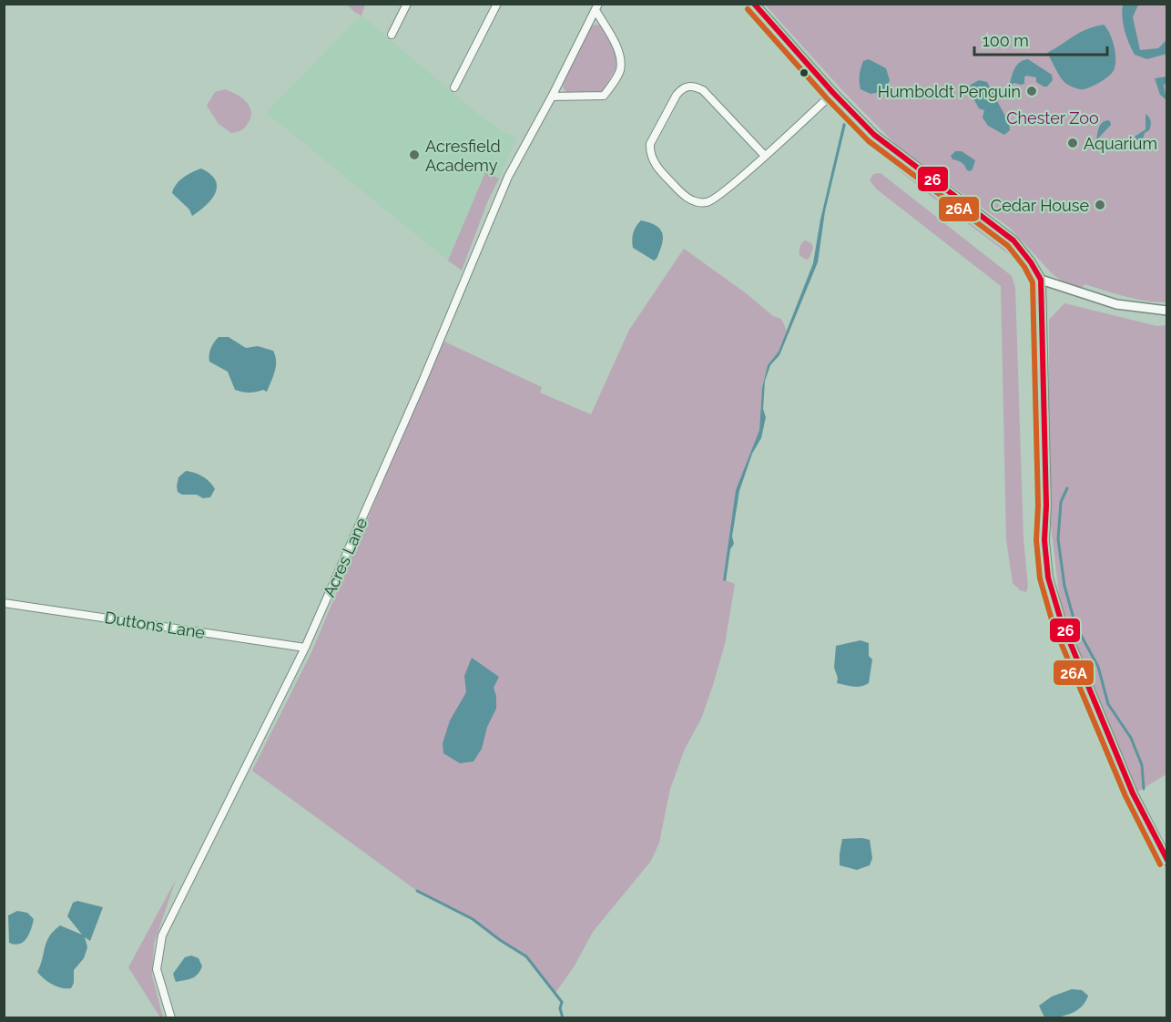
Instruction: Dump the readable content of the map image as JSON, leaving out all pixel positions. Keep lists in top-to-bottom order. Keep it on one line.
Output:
{"streets":{"street":["Acres Lane","Duttons Lane"]},"crossings":[["Acres Lane","Duttons Lane"]],"parks":["Chester Zoo"],"places":["Humboldt Penguin","Aquarium","Acresfield Academy","Cedar House"],"lines":["transit line 26","transit line 26A"],"scale_bar":"100 m"}
